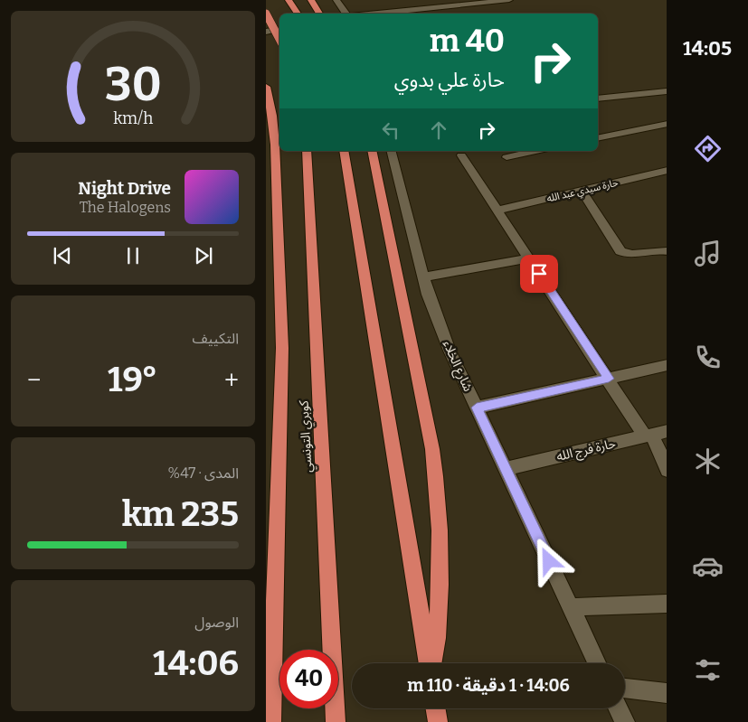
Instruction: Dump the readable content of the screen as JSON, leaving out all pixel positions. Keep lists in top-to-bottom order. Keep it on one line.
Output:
{"streets":{"highway":["كوبري التونسي"],"street":["حارة سيدي عبد الله","شارع الخلاء","حارة فرج الله"]},"crossings":[["شارع الخلاء","حارة فرج الله"]],"page":{"tabs":"14:05","turn":["40 m","حارة علي بدوي"],"song":["Night Drive","The Halogens"],"tile":["التكييف",["المدى · 47%","235 km"],["الوصول","14:06"]],"heat":["−","19°","+"],"limit":"40","trip":"14:06 · 1 دقيقة · 110 m","gauge":["30","km/h"]}}
